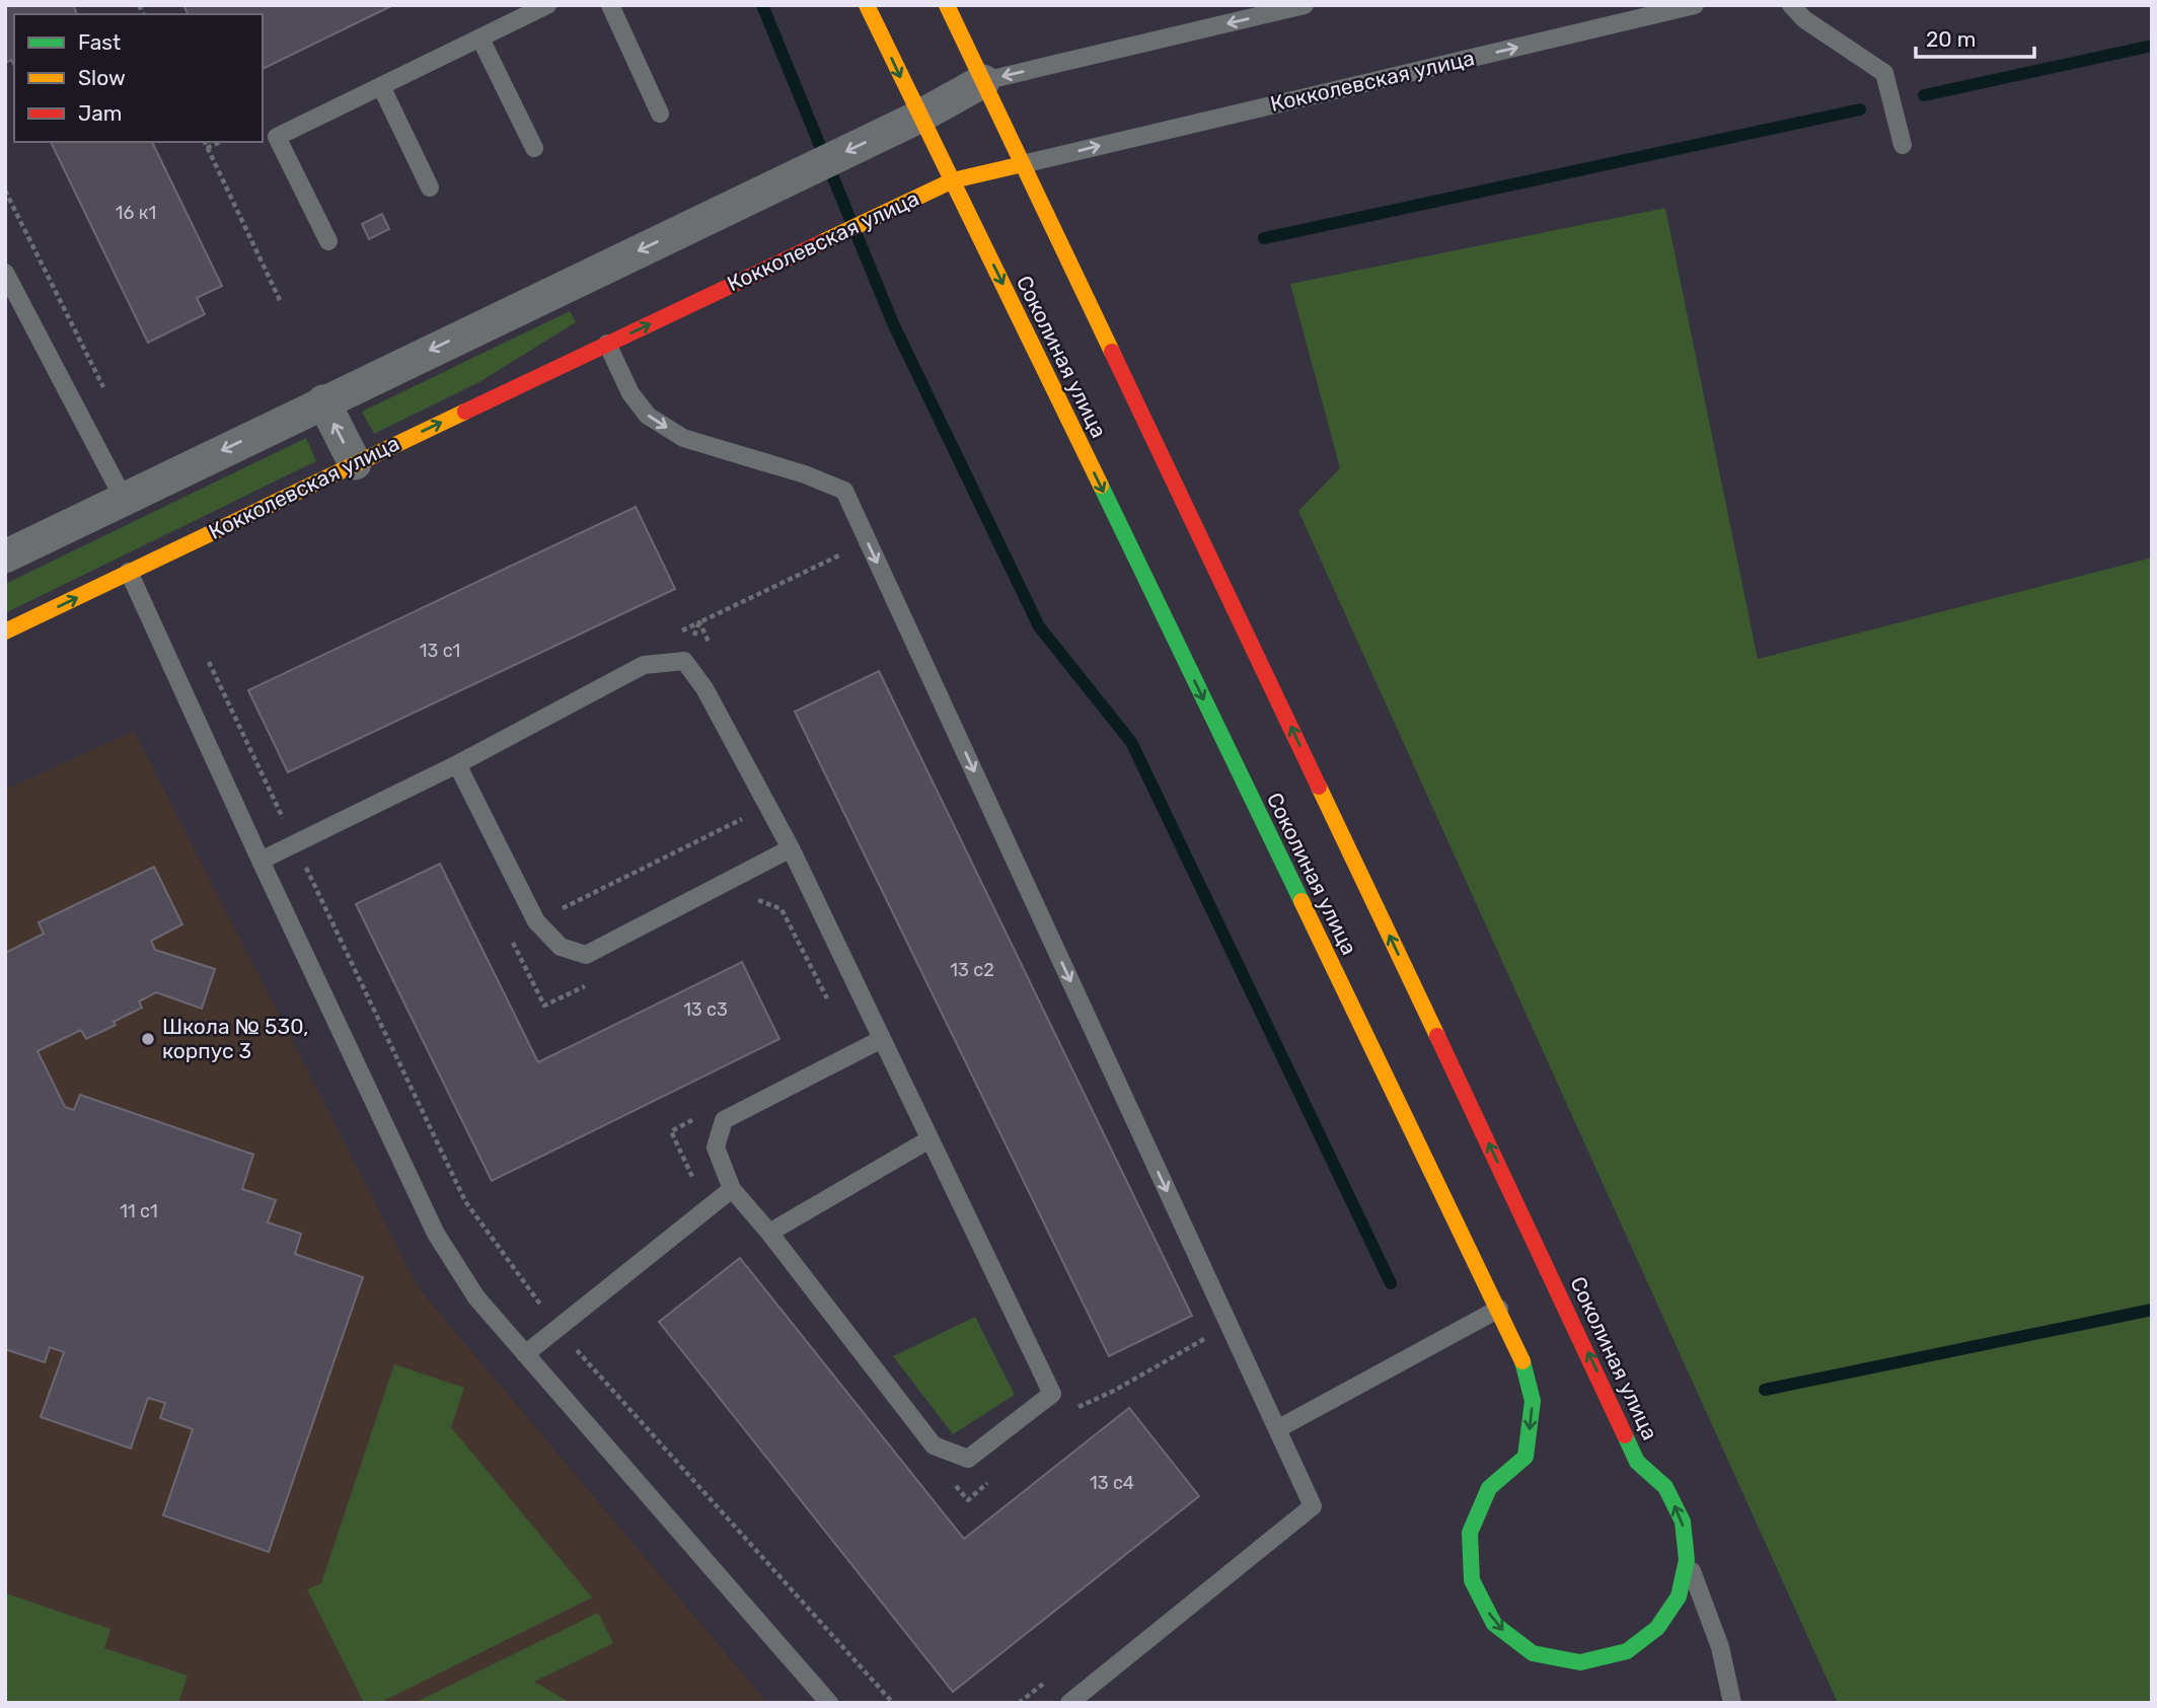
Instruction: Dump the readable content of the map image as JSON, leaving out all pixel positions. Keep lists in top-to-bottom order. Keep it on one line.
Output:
{"streets":{"street":["Кокколевская улица","Соколиная улица"]},"crossings":[["Кокколевская улица","Соколиная улица"]],"one_way":["Кокколевская улица"],"places":["Школа № 530, корпус 3"],"house_numbers":["16 к1","13 с1","13 с2","13 с3","11 с1","13 с4"],"legend":["Fast","Slow","Jam"],"scale_bar":"20 m"}
